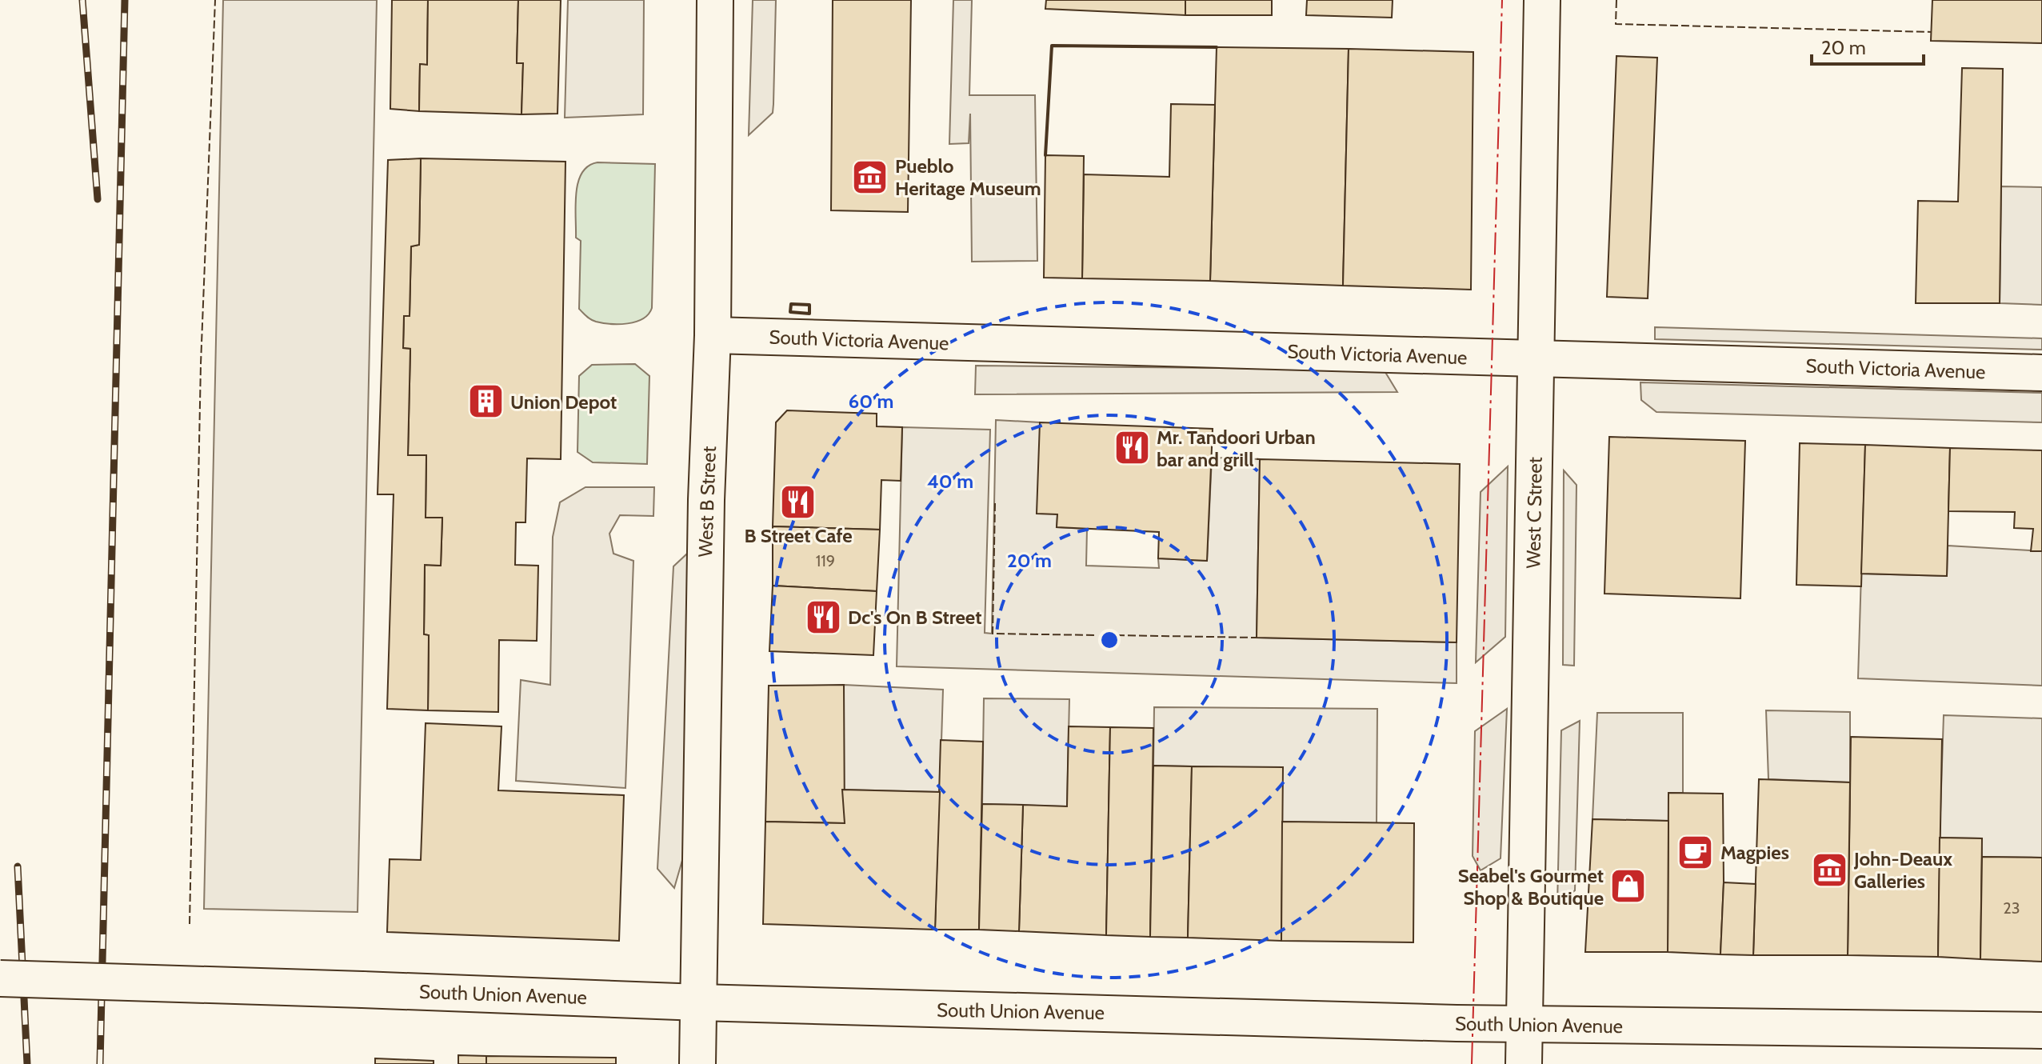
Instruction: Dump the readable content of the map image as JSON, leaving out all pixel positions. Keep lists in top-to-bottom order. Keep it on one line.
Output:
{"streets":{"street":["South Victoria Avenue","West B Street","West C Street","South Union Avenue"]},"crossings":[["South Victoria Avenue","West B Street"],["South Victoria Avenue","West C Street"],["West B Street","South Union Avenue"],["West C Street","South Union Avenue"]],"places":{"museum":["Pueblo Heritage Museum","John-Deaux Galleries"],"building":["Union Depot"],"restaurant":["Mr. Tandoori Urban bar and grill","B Street Cafe","Dc's On B Street"],"cafe":["Magpies"],"shop":["Seabel's Gourmet Shop & Boutique"]},"house_numbers":["119","23"],"scale_bar":"20 m","rings":["60 m","40 m","20 m"]}
